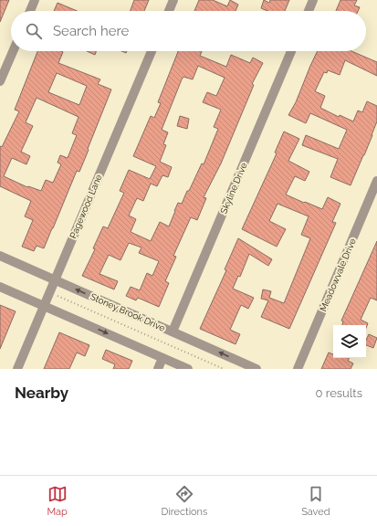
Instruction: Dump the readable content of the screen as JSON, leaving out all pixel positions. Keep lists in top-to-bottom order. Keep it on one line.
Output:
{"streets":{"street":["Skyline Drive","Pagewood Lane","Meadowvale Drive","Stoney Brook Drive"]},"crossings":[["Skyline Drive","Stoney Brook Drive"],["Pagewood Lane","Stoney Brook Drive"]],"page":{"search":"Search here","heading":["Nearby","0 results"],"nav":["Map","Directions","Saved"]}}
